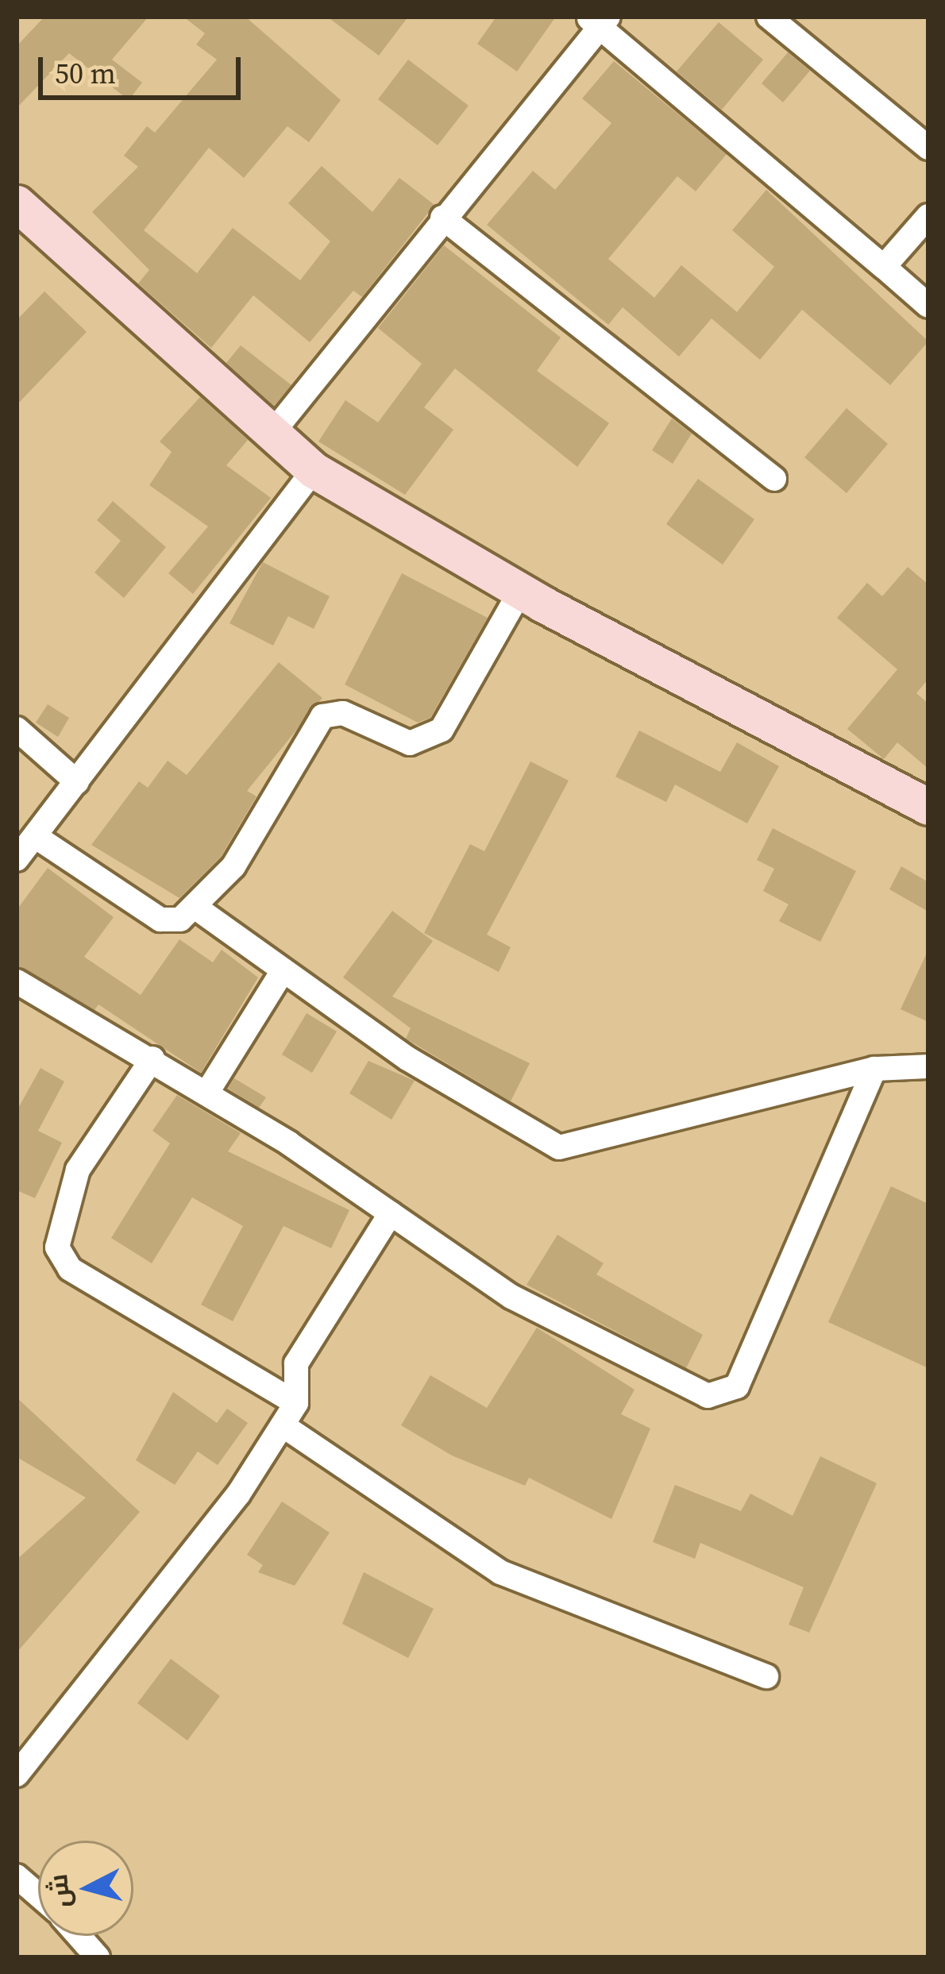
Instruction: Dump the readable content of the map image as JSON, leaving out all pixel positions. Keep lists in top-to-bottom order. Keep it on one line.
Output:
{"scale_bar":"50 m","north":"left"}
